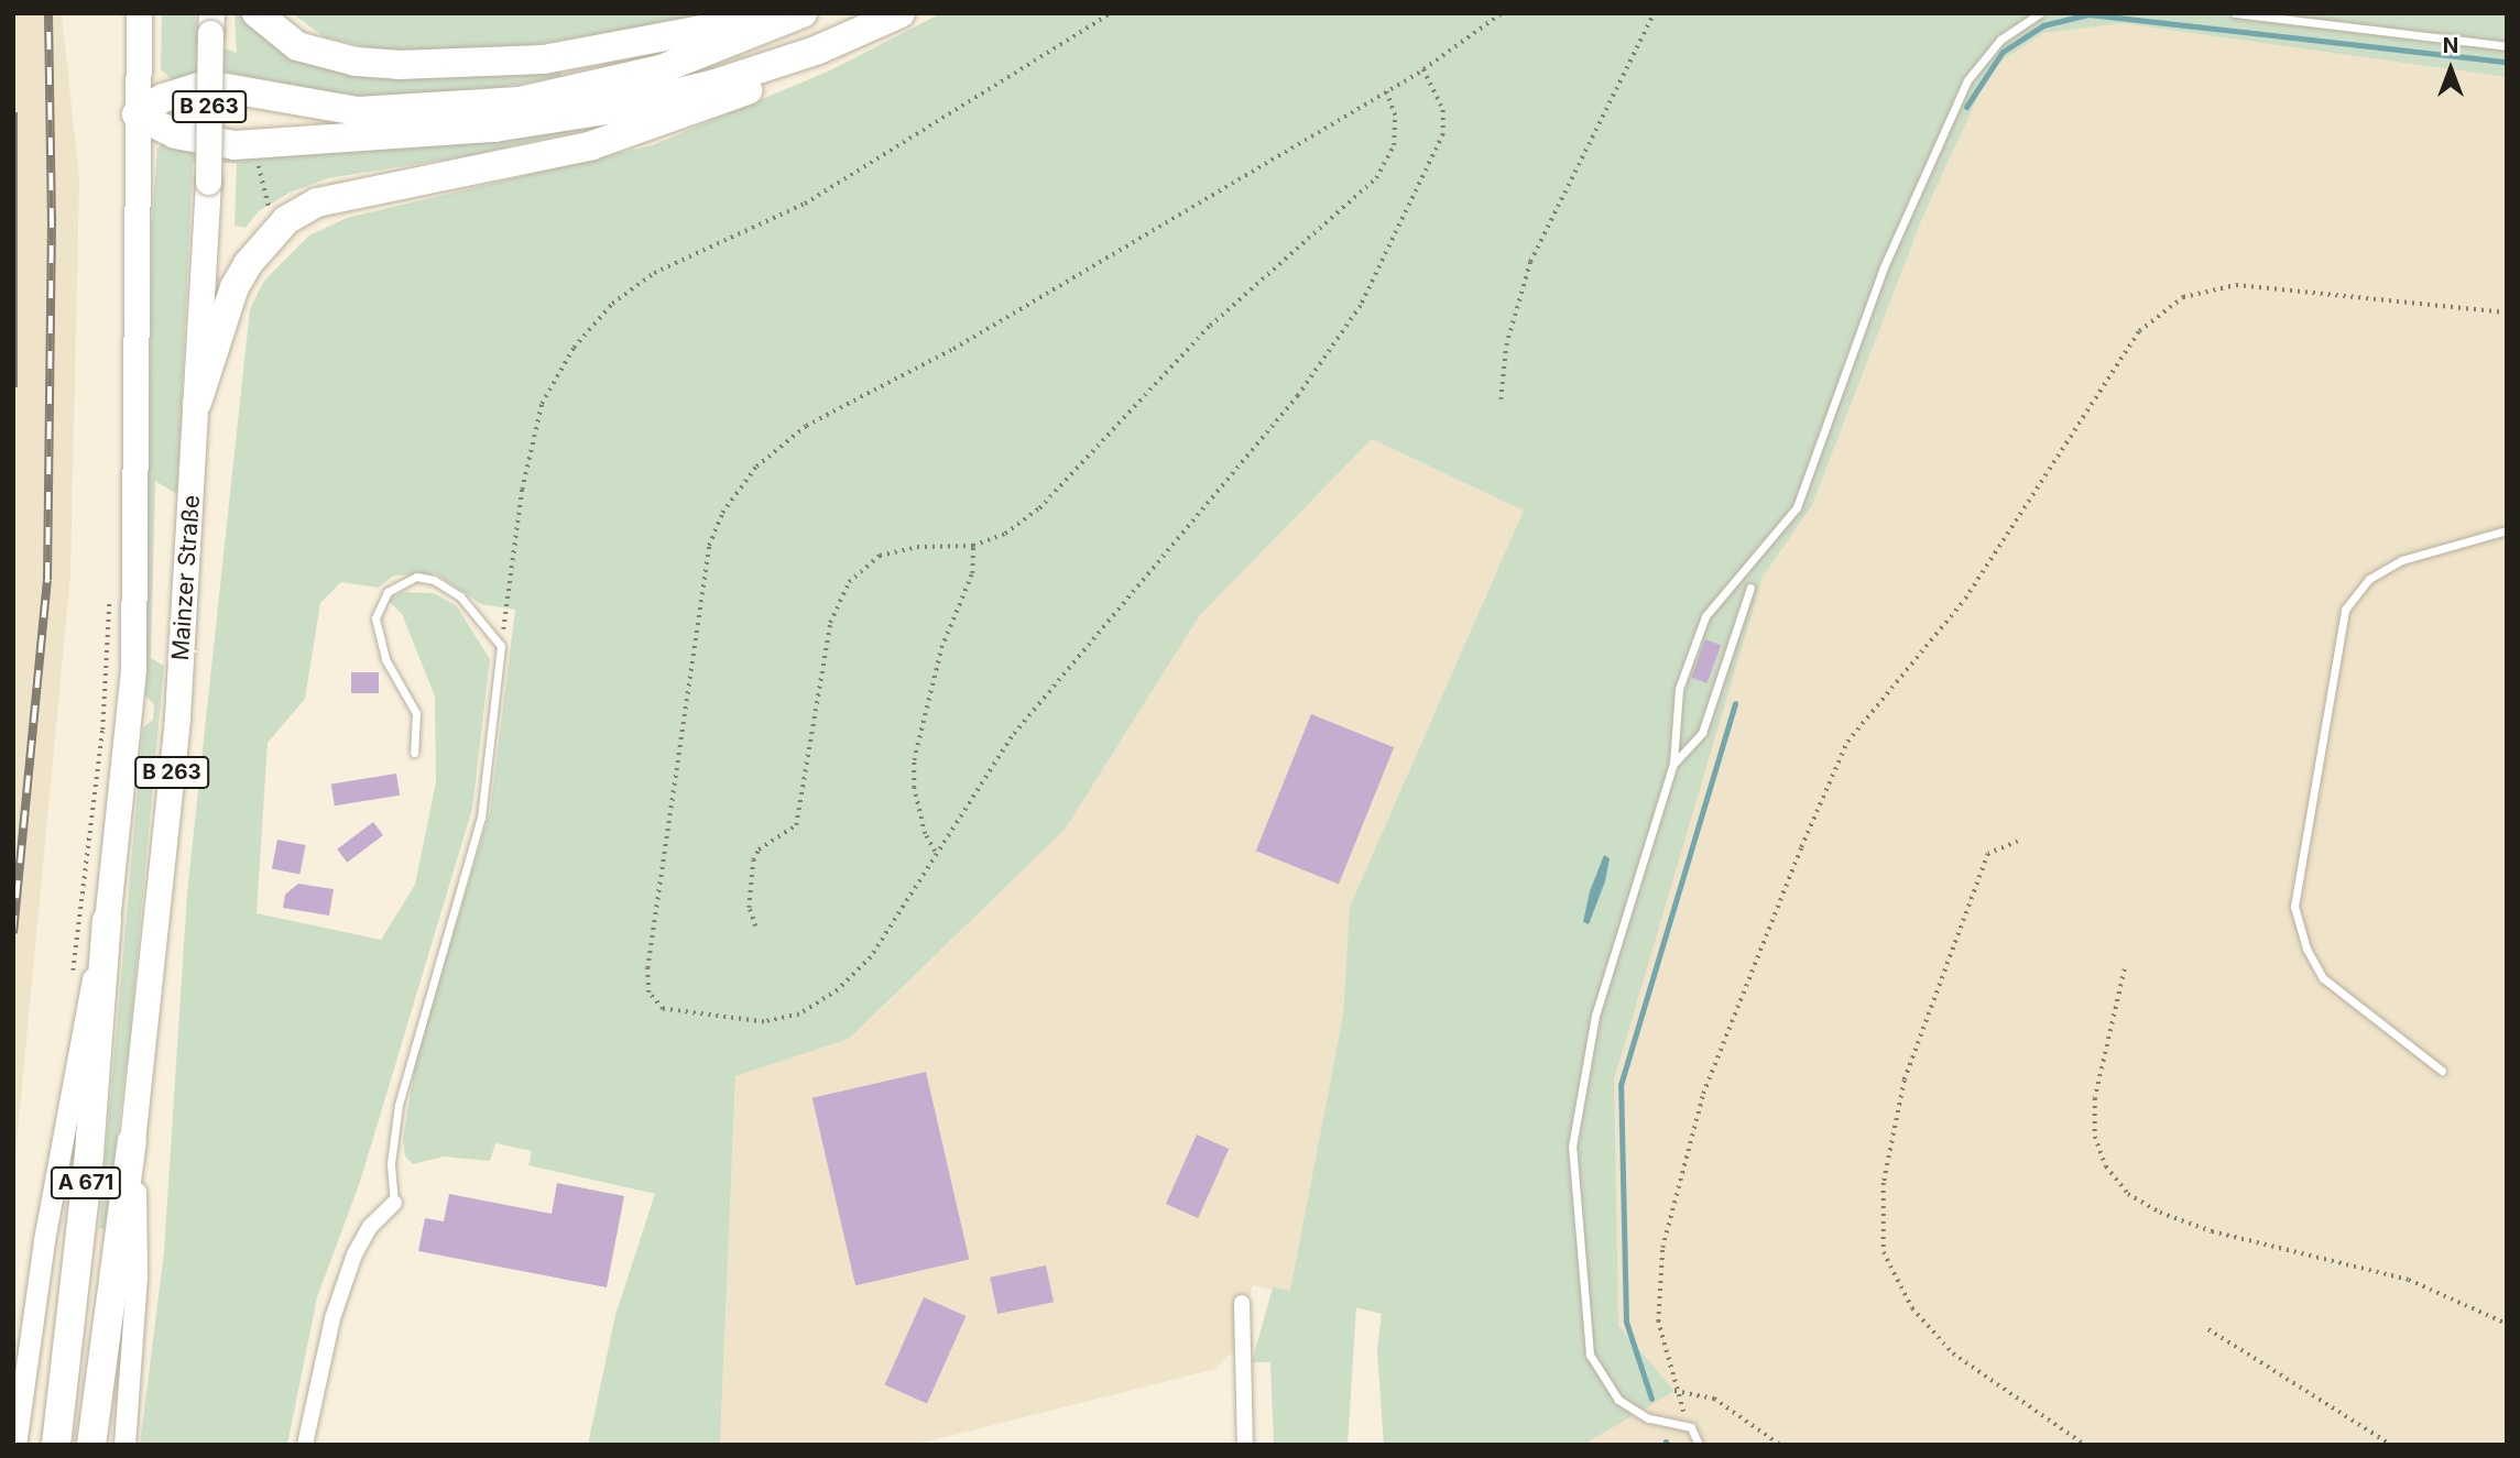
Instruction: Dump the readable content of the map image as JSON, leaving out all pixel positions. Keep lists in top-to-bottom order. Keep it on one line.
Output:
{"streets":{"highway":["B 263","A 671"],"main road":["Mainzer Straße"]},"crossings":[["B 263","Mainzer Straße"],["B 263","A 671"],["Mainzer Straße","A 671"]],"north":"top"}
